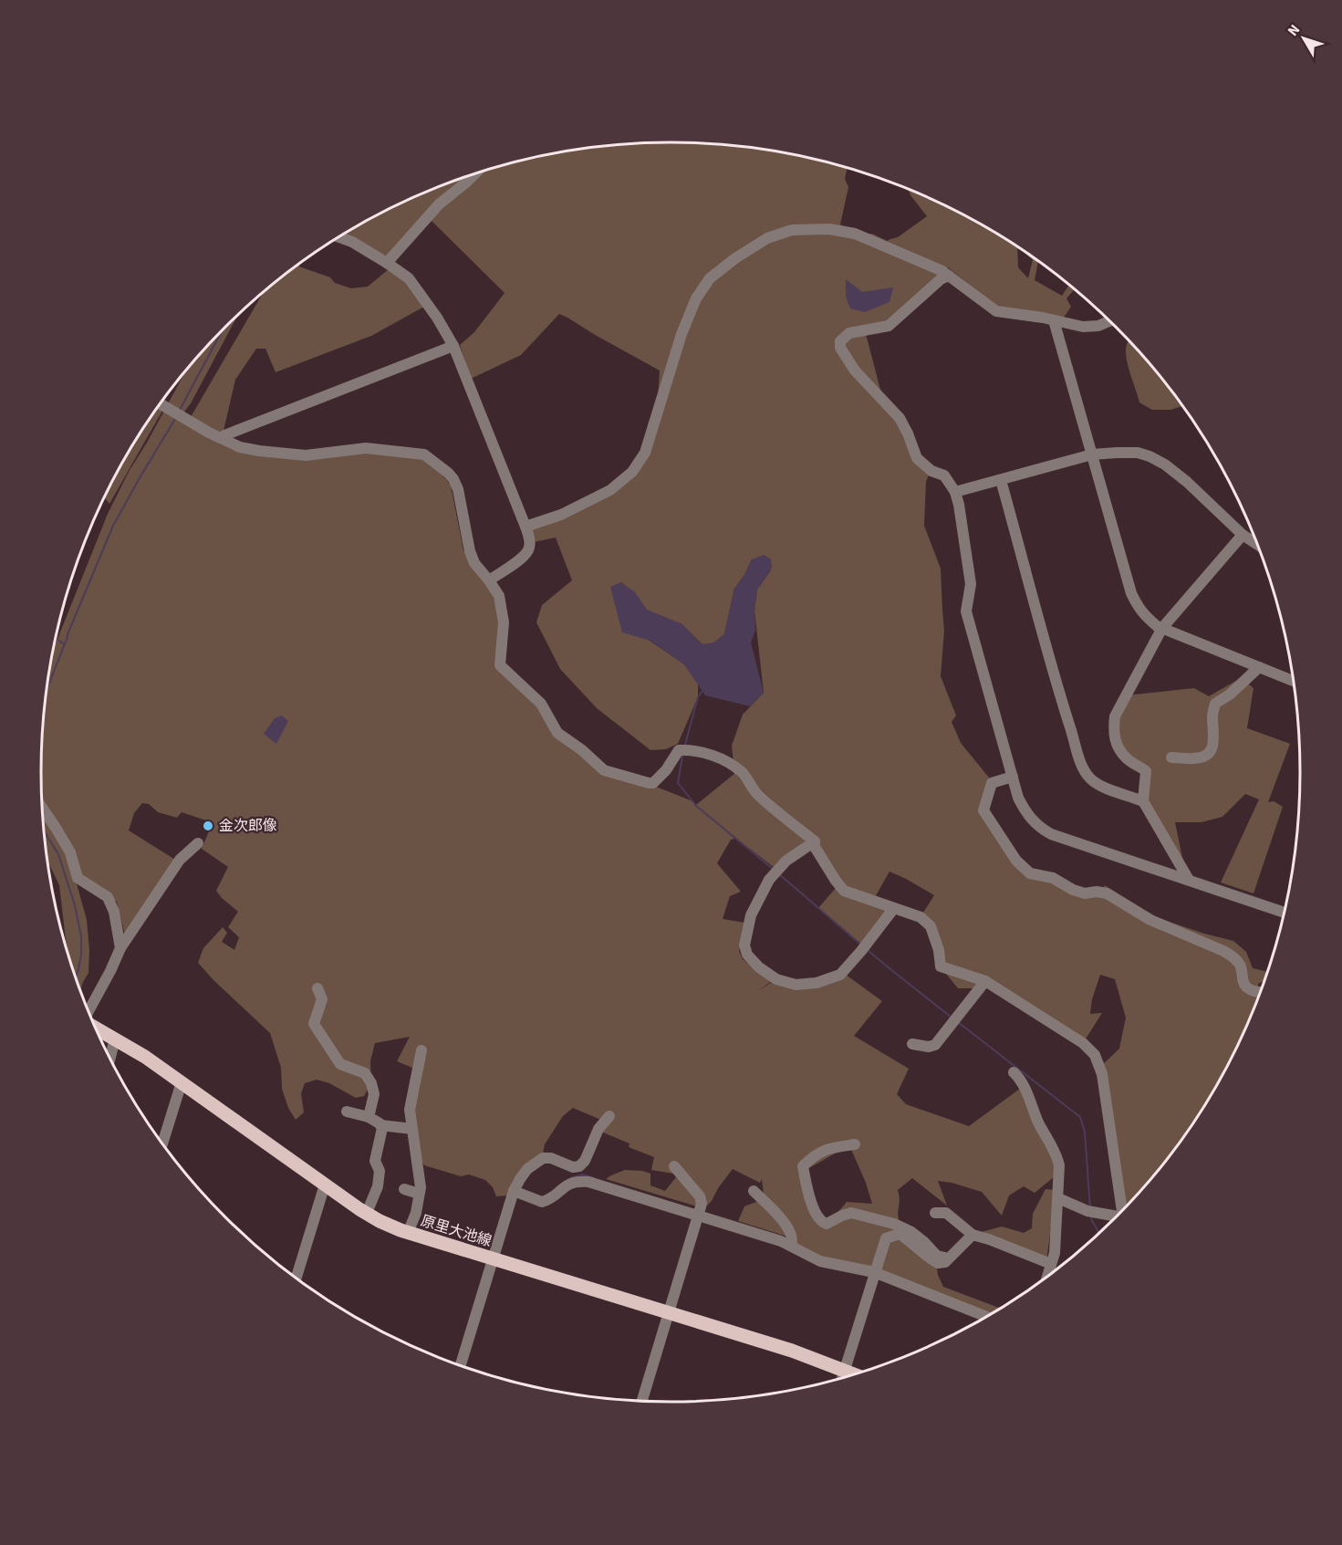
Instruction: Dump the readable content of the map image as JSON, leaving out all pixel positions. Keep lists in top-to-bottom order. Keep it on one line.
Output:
{"streets":{"main road":["原里大池線"]},"places":["金次郎像"],"north":"top left"}
